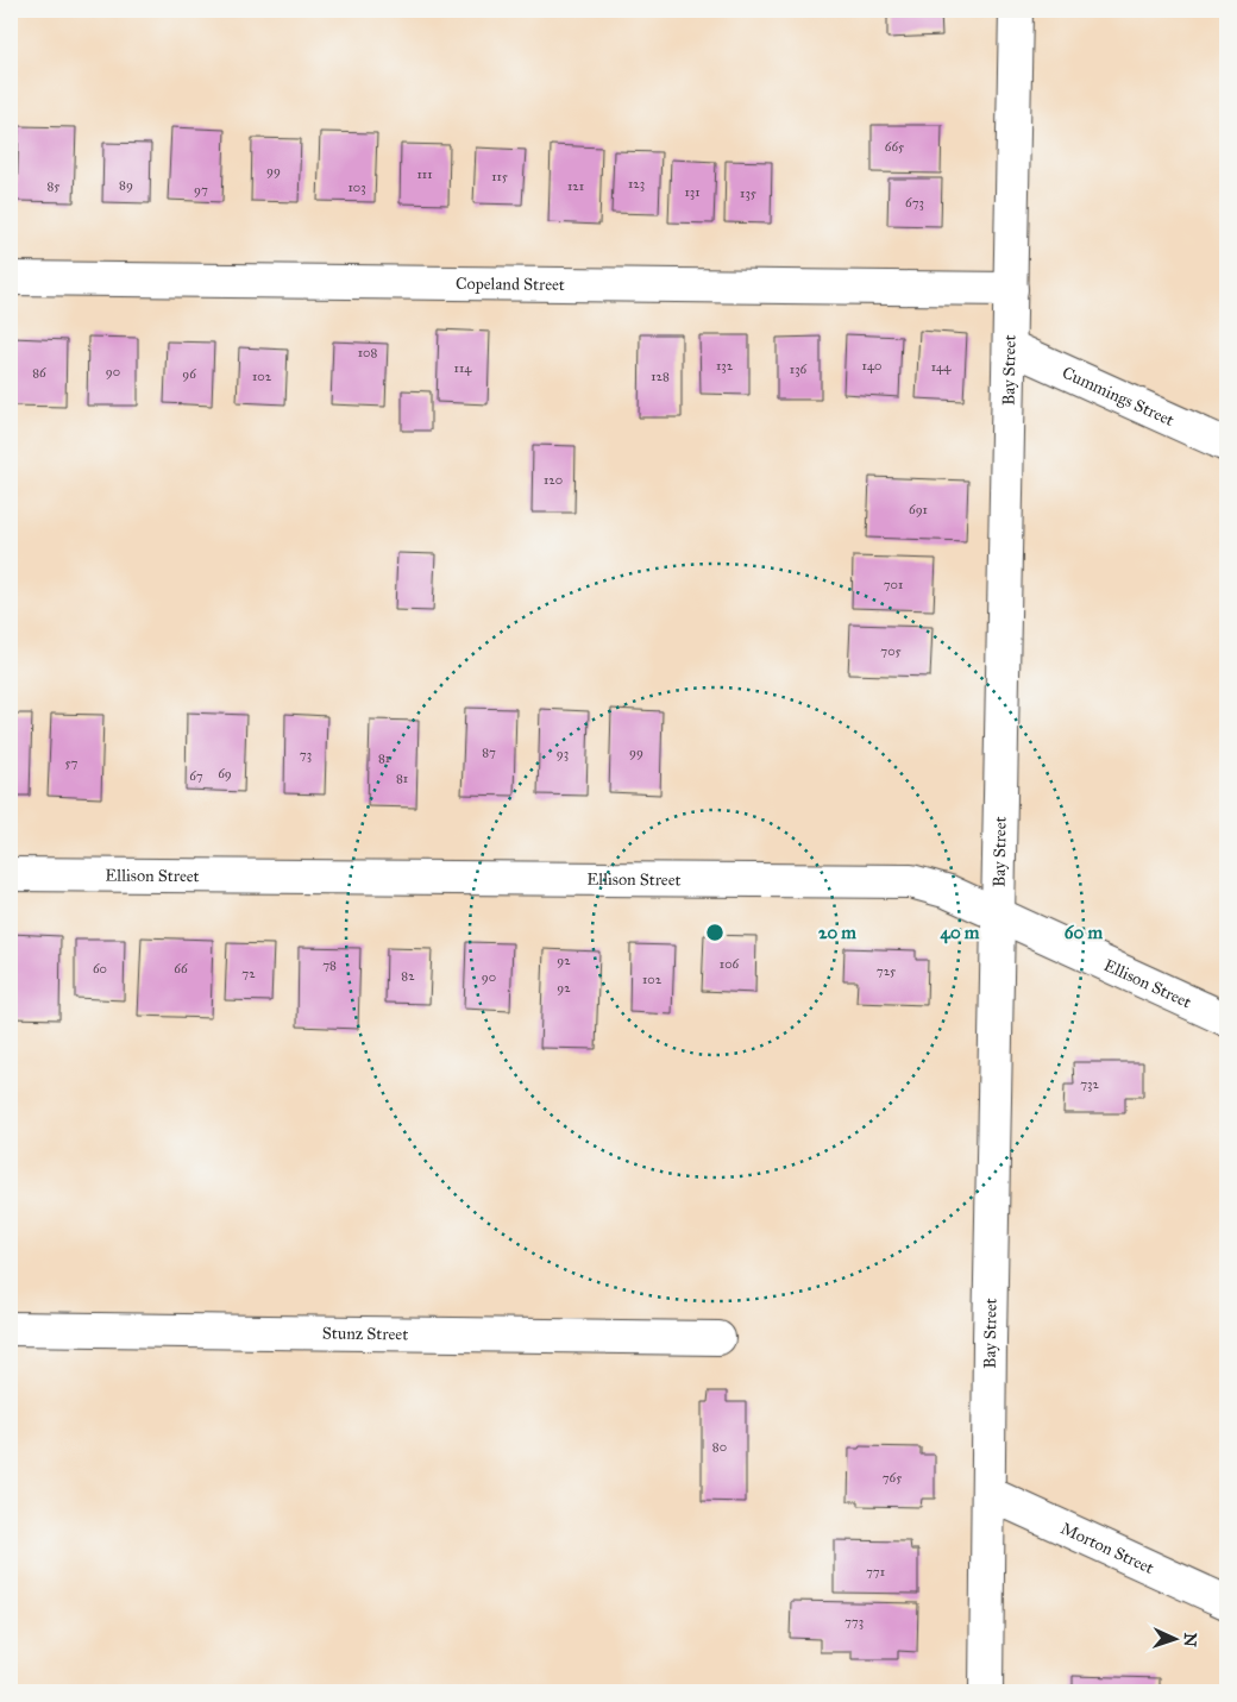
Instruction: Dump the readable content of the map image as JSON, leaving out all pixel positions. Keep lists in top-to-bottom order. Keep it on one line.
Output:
{"streets":{"street":["Copeland Street","Bay Street","Cummings Street","Ellison Street","Stunz Street","Morton Street"]},"crossings":[["Copeland Street","Bay Street"],["Bay Street","Cummings Street"],["Bay Street","Ellison Street"],["Bay Street","Morton Street"]],"house_numbers":["665","99","111","115","123","89","85","121","103","97","131","135","673","108","132","140","144","114","136","90","86","96","102","128","120","691","701","705","87","99","93","73","81","57","69","67","81","92","106","78","60","66","725","72","82","90","102","92","732","80","765","771","773"],"north":"right","rings":["20 m","40 m","60 m"]}
